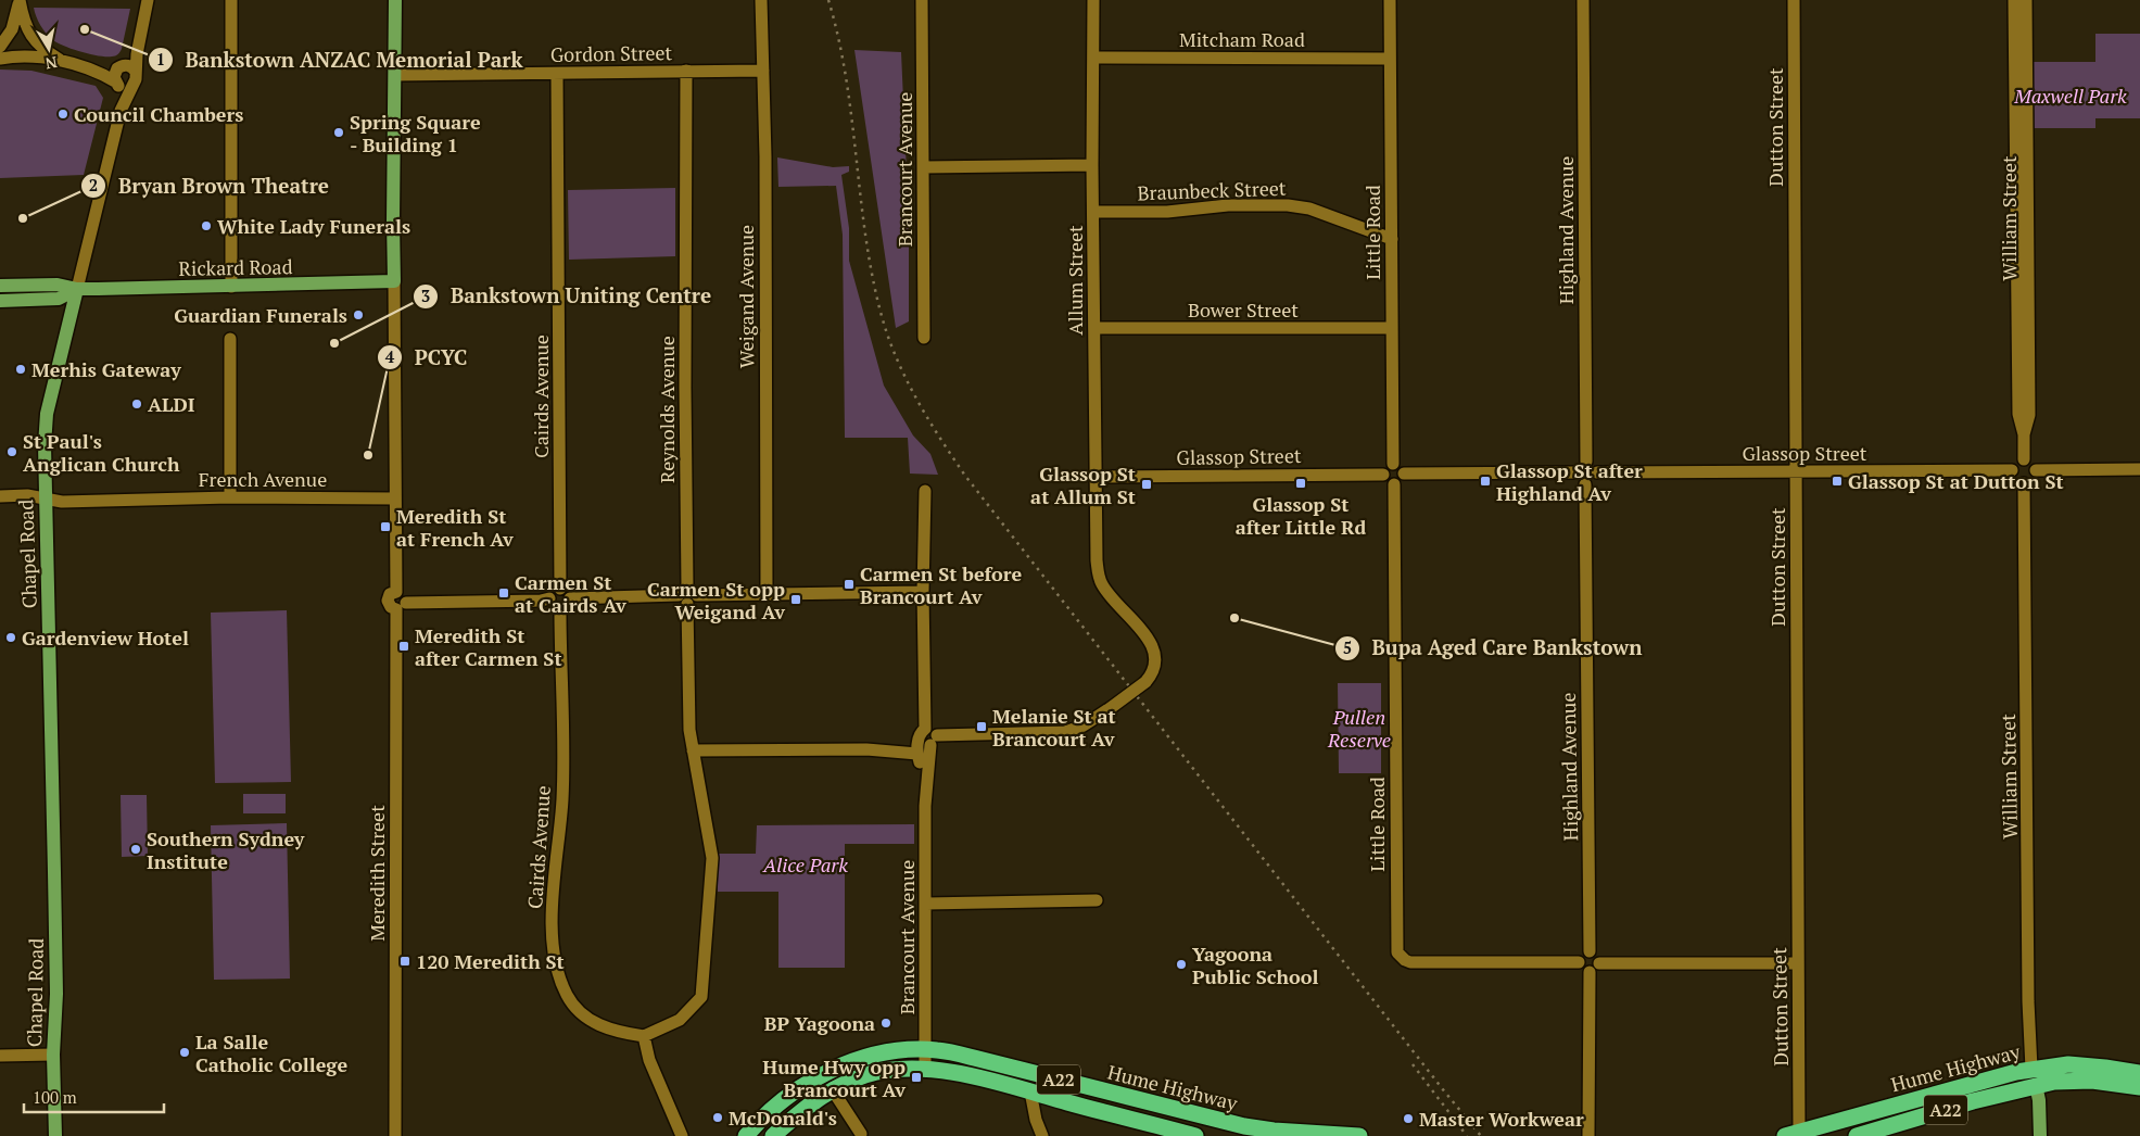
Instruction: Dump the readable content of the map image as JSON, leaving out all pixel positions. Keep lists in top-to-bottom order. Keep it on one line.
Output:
{"streets":{"highway":["Hume Highway","A22"],"main road":["Rickard Road","Chapel Road"],"street":["Mitcham Road","Gordon Street","Dutton Street","Brancourt Avenue","Braunbeck Street","William Street","Highland Avenue","Little Road","Allum Street","Weigand Avenue","Bower Street","Cairds Avenue","Reynolds Avenue","Glassop Street","French Avenue","Meredith Street"]},"crossings":[["Mitcham Road","Little Road"],["Mitcham Road","Allum Street"],["Gordon Street","Weigand Avenue"],["Gordon Street","Cairds Avenue"],["Gordon Street","Reynolds Avenue"],["Dutton Street","Glassop Street"],["Dutton Street","Hume Highway"],["Brancourt Avenue","Allum Street"],["Brancourt Avenue","Hume Highway"],["Brancourt Avenue","A22"],["Braunbeck Street","Little Road"],["Braunbeck Street","Allum Street"],["William Street","Glassop Street"],["William Street","Hume Highway"],["Highland Avenue","Little Road"],["Highland Avenue","Glassop Street"],["Little Road","Bower Street"],["Little Road","Glassop Street"],["Rickard Road","Chapel Road"],["Allum Street","Bower Street"],["Allum Street","Glassop Street"],["French Avenue","Chapel Road"],["French Avenue","Meredith Street"]],"parks":["Maxwell Park","Pullen Reserve","Alice Park"],"places":{"other":["Bankstown ANZAC Memorial Park","Council Chambers","Spring Square - Building 1","Bryan Brown Theatre","White Lady Funerals","Guardian Funerals","Bankstown Uniting Centre","Merhis Gateway","ALDI","St Paul's Anglican Church","PCYC","Bupa Aged Care Bankstown","Gardenview Hotel","Southern Sydney Institute","Yagoona Public School","BP Yagoona","La Salle Catholic College","McDonald's","Master Workwear"],"transit":["Glassop St after Highland Av","Glassop St at Dutton St","Glassop St after Little Rd","Glassop St at Allum St","Meredith St at French Av","Carmen St before Brancourt Av","Carmen St at Cairds Av","Carmen St opp Weigand Av","Meredith St after Carmen St","Melanie St at Brancourt Av","120 Meredith St","Hume Hwy opp Brancourt Av"]},"scale_bar":"100 m","north":"bottom"}
